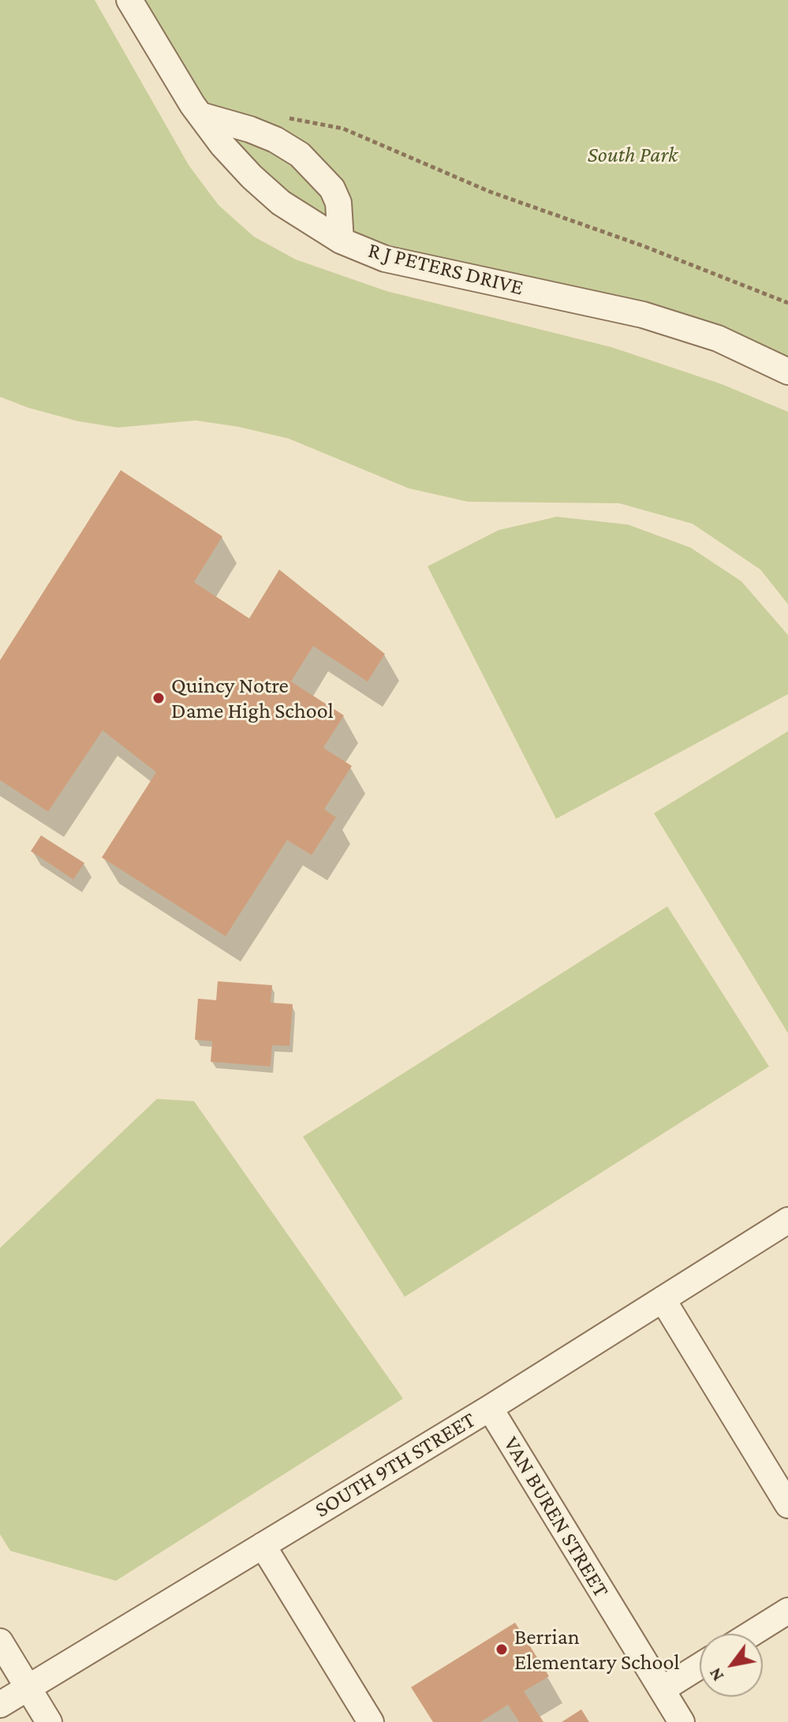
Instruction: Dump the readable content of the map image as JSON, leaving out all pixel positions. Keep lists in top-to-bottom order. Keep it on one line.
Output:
{"streets":{"street":["R J PETERS DRIVE","SOUTH 9TH STREET","VAN BUREN STREET"]},"crossings":[["SOUTH 9TH STREET","VAN BUREN STREET"]],"parks":["South Park"],"places":["Quincy Notre Dame High School","Berrian Elementary School"],"north":"bottom left"}
